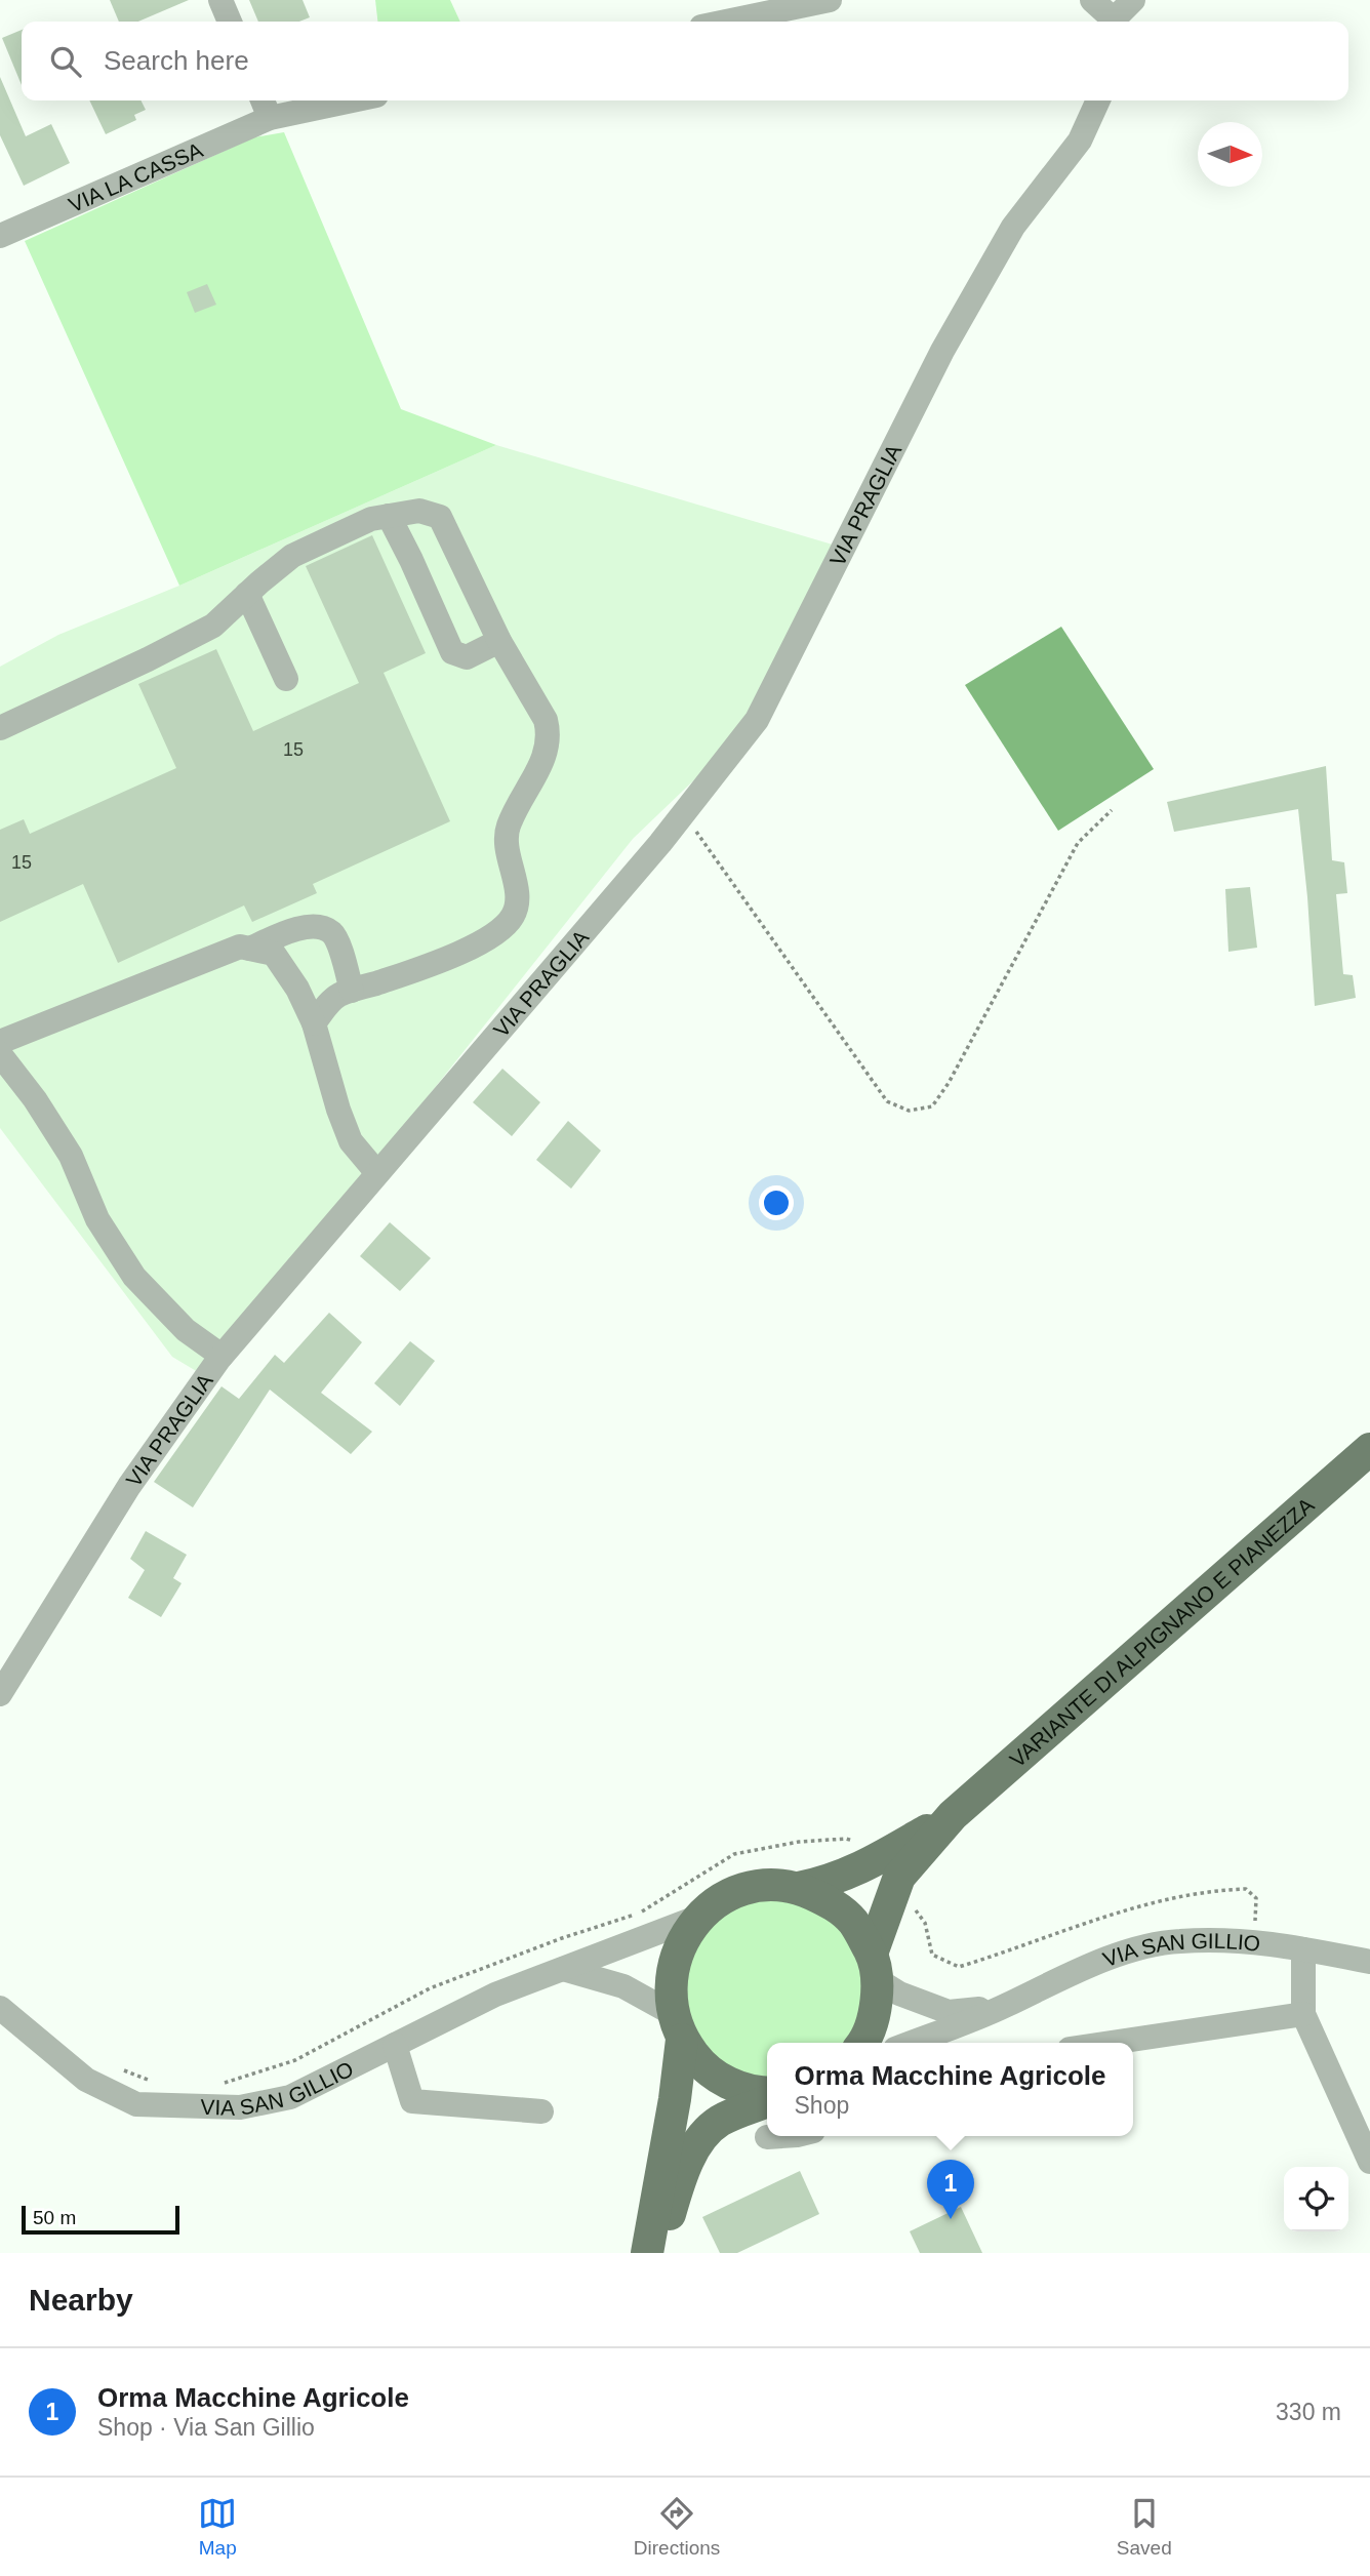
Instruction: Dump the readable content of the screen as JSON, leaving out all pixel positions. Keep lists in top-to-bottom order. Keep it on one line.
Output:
{"streets":{"main road":["VARIANTE DI ALPIGNANO E PIANEZZA"],"street":["VIA LA CASSA","VIA PRAGLIA","VIA SAN GILLIO"]},"crossings":[["VARIANTE DI ALPIGNANO E PIANEZZA","VIA SAN GILLIO"]],"house_numbers":["15","15"],"scale_bar":"50 m","north":"right","page":{"search":"Search here","popup":["Orma Macchine Agricole","Shop"],"pins":"1","scale":"50 m","heading":"Nearby","list":[{"mark":"1","name":"Orma Macchine Agricole","note":"Shop · Via San Gillio","value":"330 m"}],"nav":["Map","Directions","Saved"]}}
